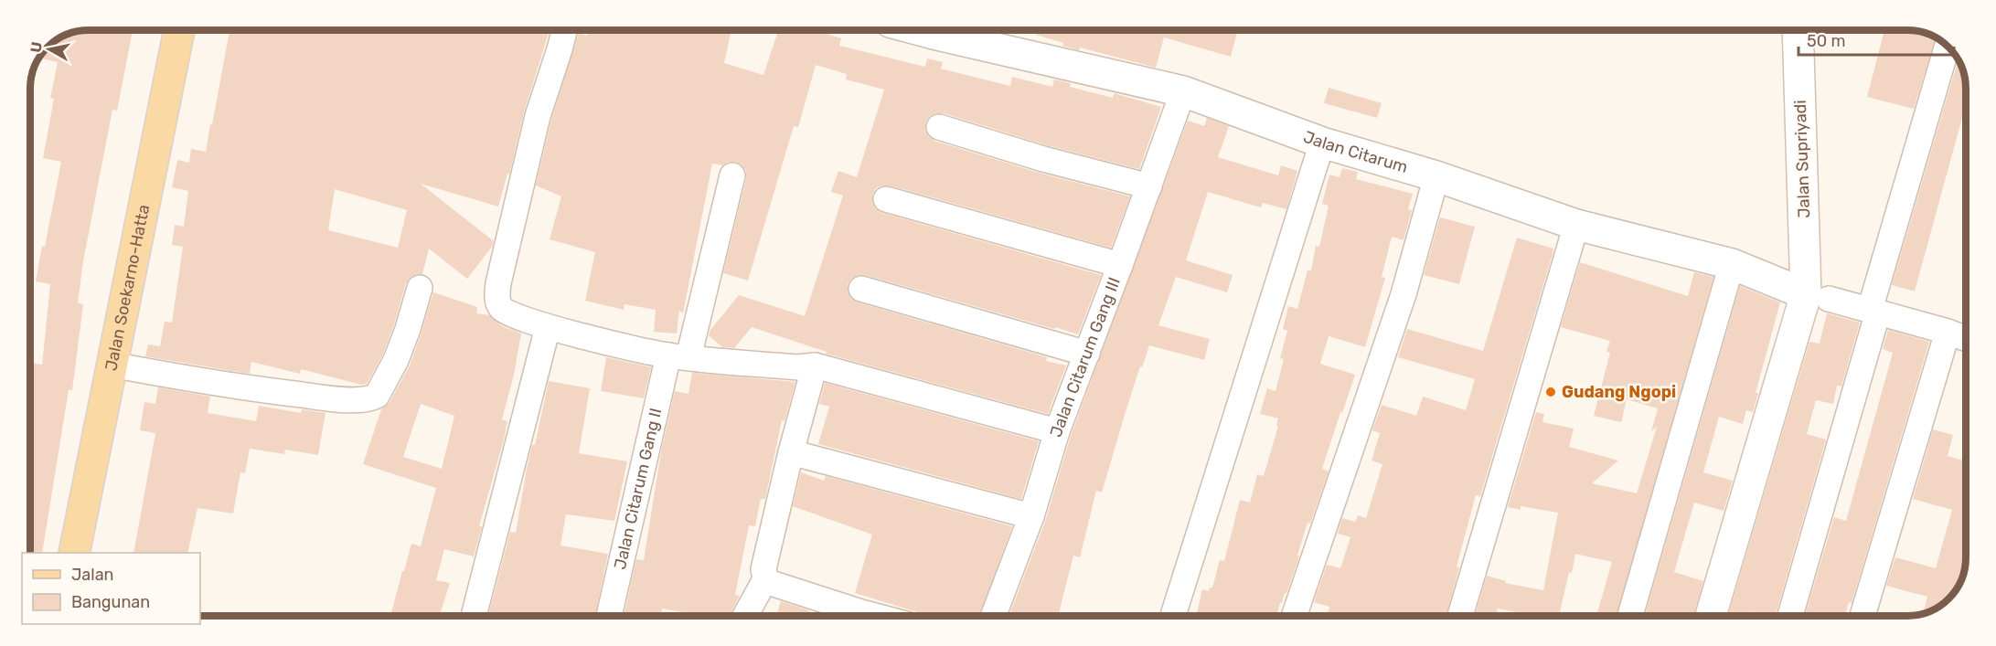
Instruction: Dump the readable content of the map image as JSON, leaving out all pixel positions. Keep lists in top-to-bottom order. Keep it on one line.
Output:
{"streets":{"main road":["Jalan Soekarno-Hatta"],"street":["Jalan Citarum","Jalan Supriyadi","Jalan Citarum Gang III","Jalan Citarum Gang II"]},"crossings":[["Jalan Citarum","Jalan Supriyadi"],["Jalan Citarum","Jalan Citarum Gang III"]],"places":["Gudang Ngopi"],"legend":["Jalan","Bangunan"],"scale_bar":"50 m","north":"left"}
